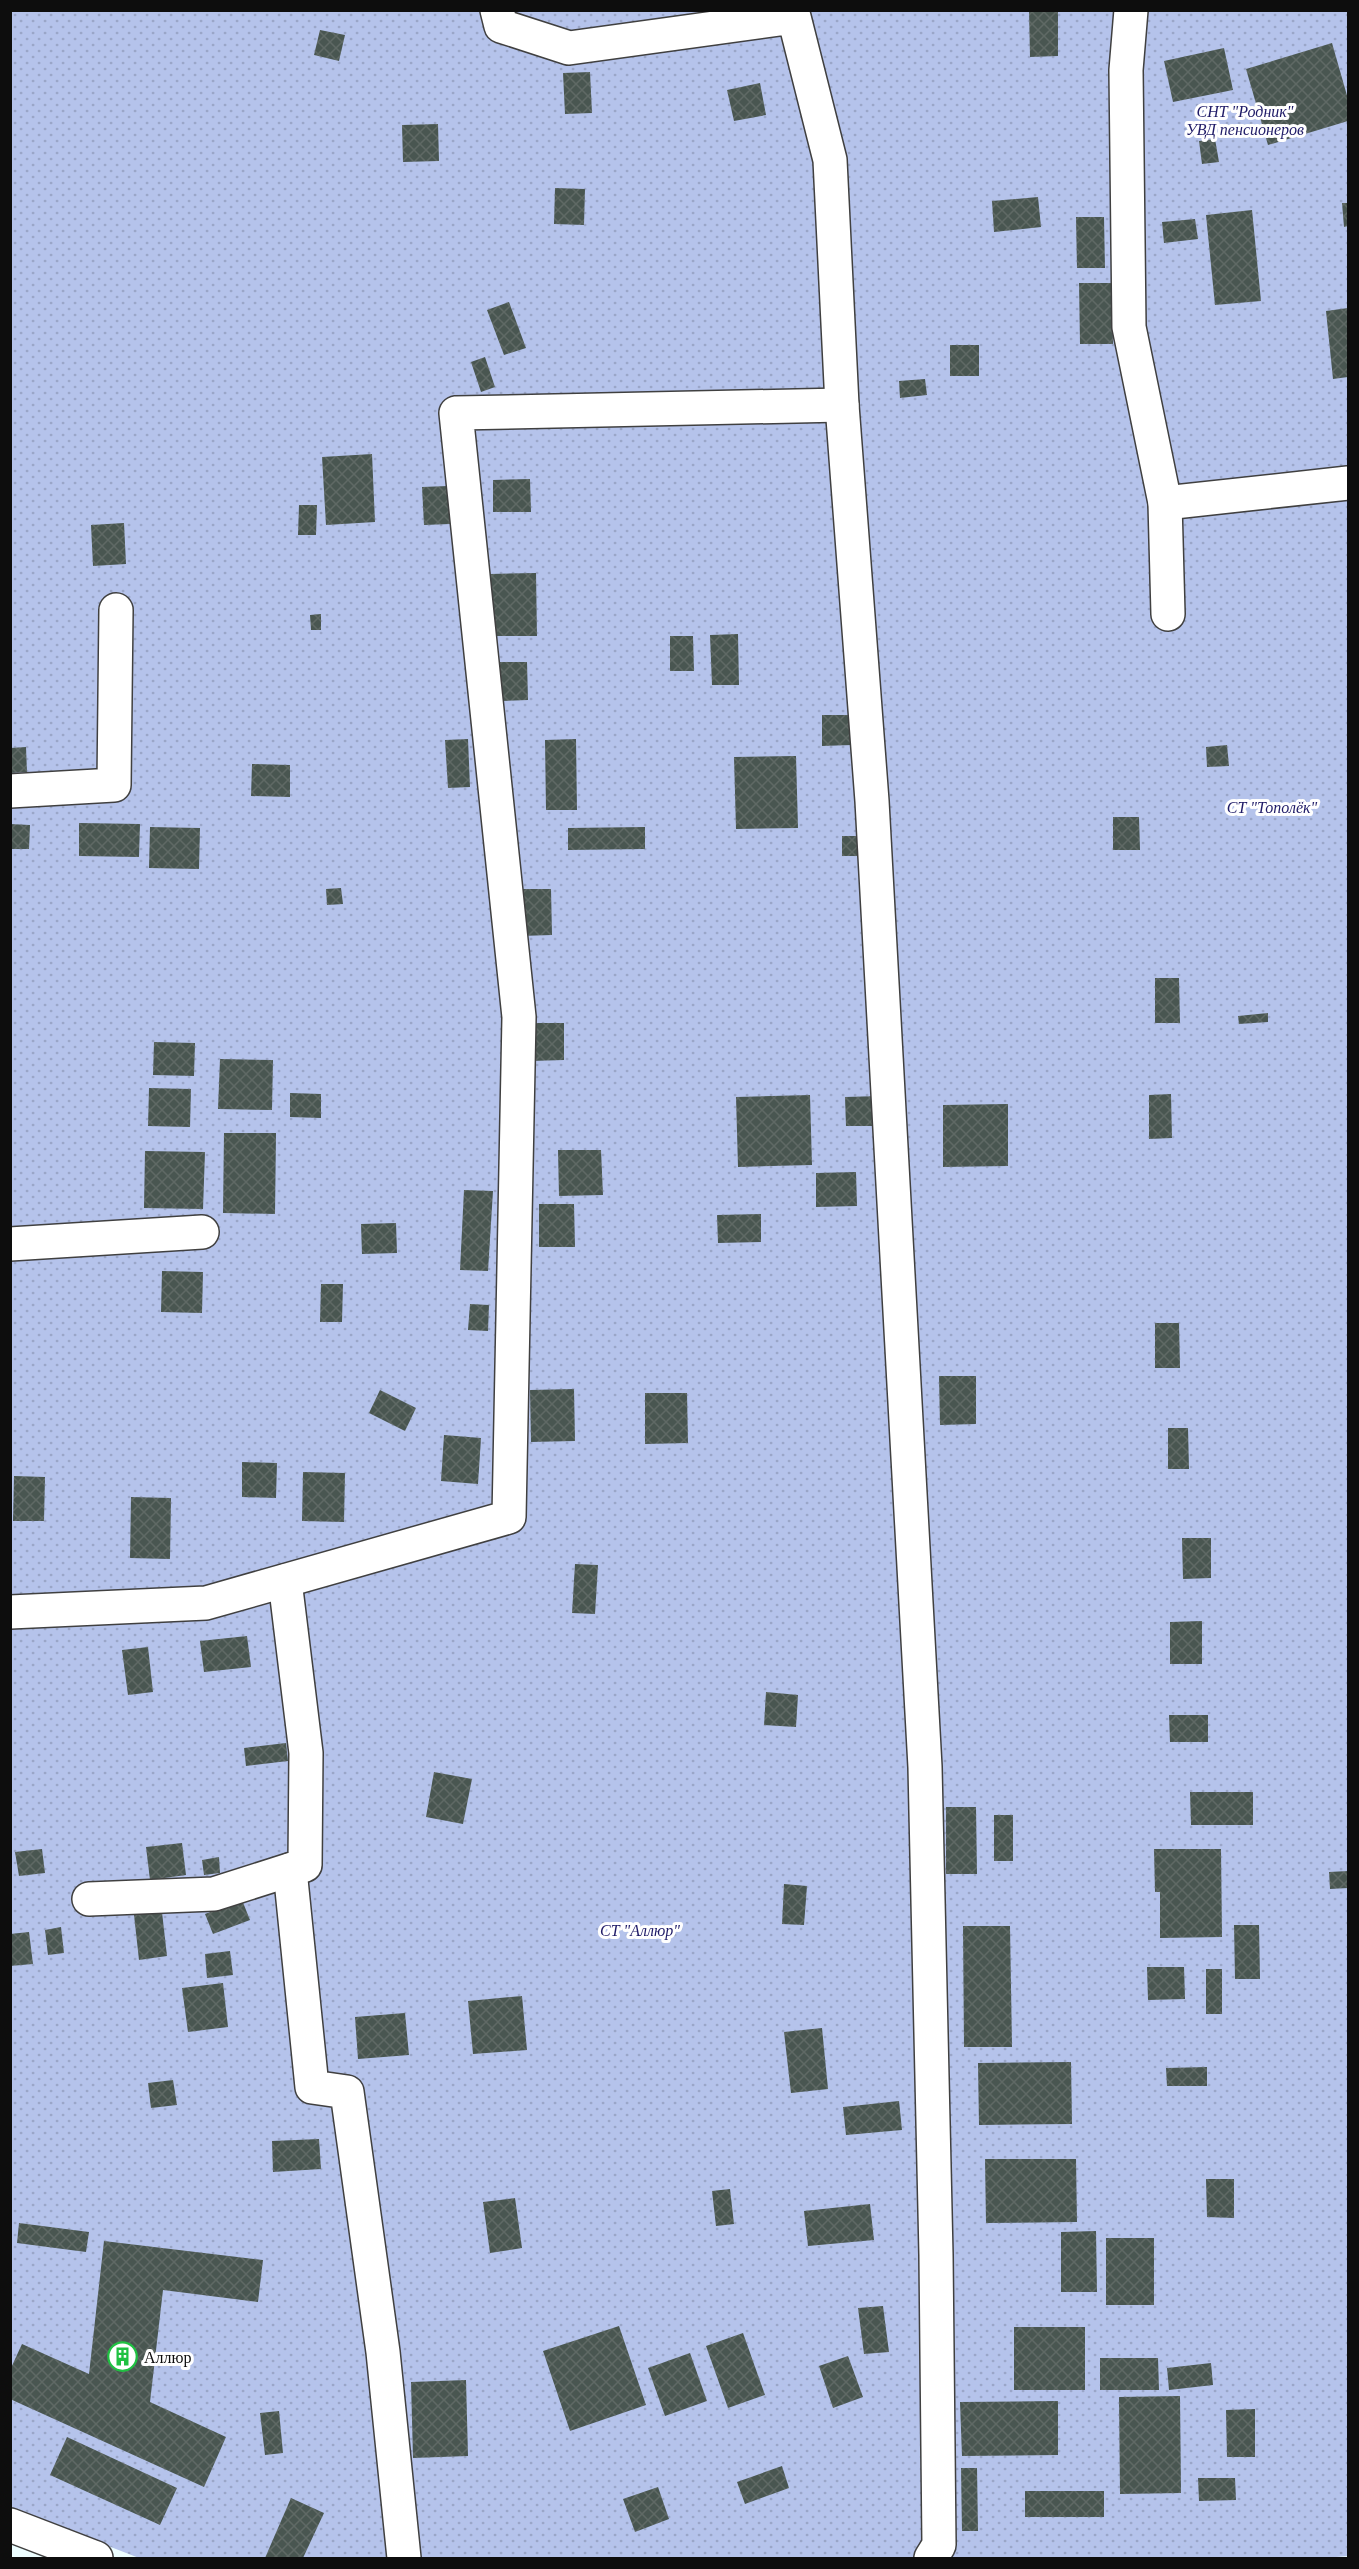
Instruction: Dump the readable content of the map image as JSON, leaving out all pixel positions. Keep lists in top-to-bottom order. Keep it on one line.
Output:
{"parks":["СНТ \"Родник\" УВД пенсионеров","СТ \"Тополёк\"","СТ \"Аллюр\""],"places":{"building":["Аллюр"]}}
